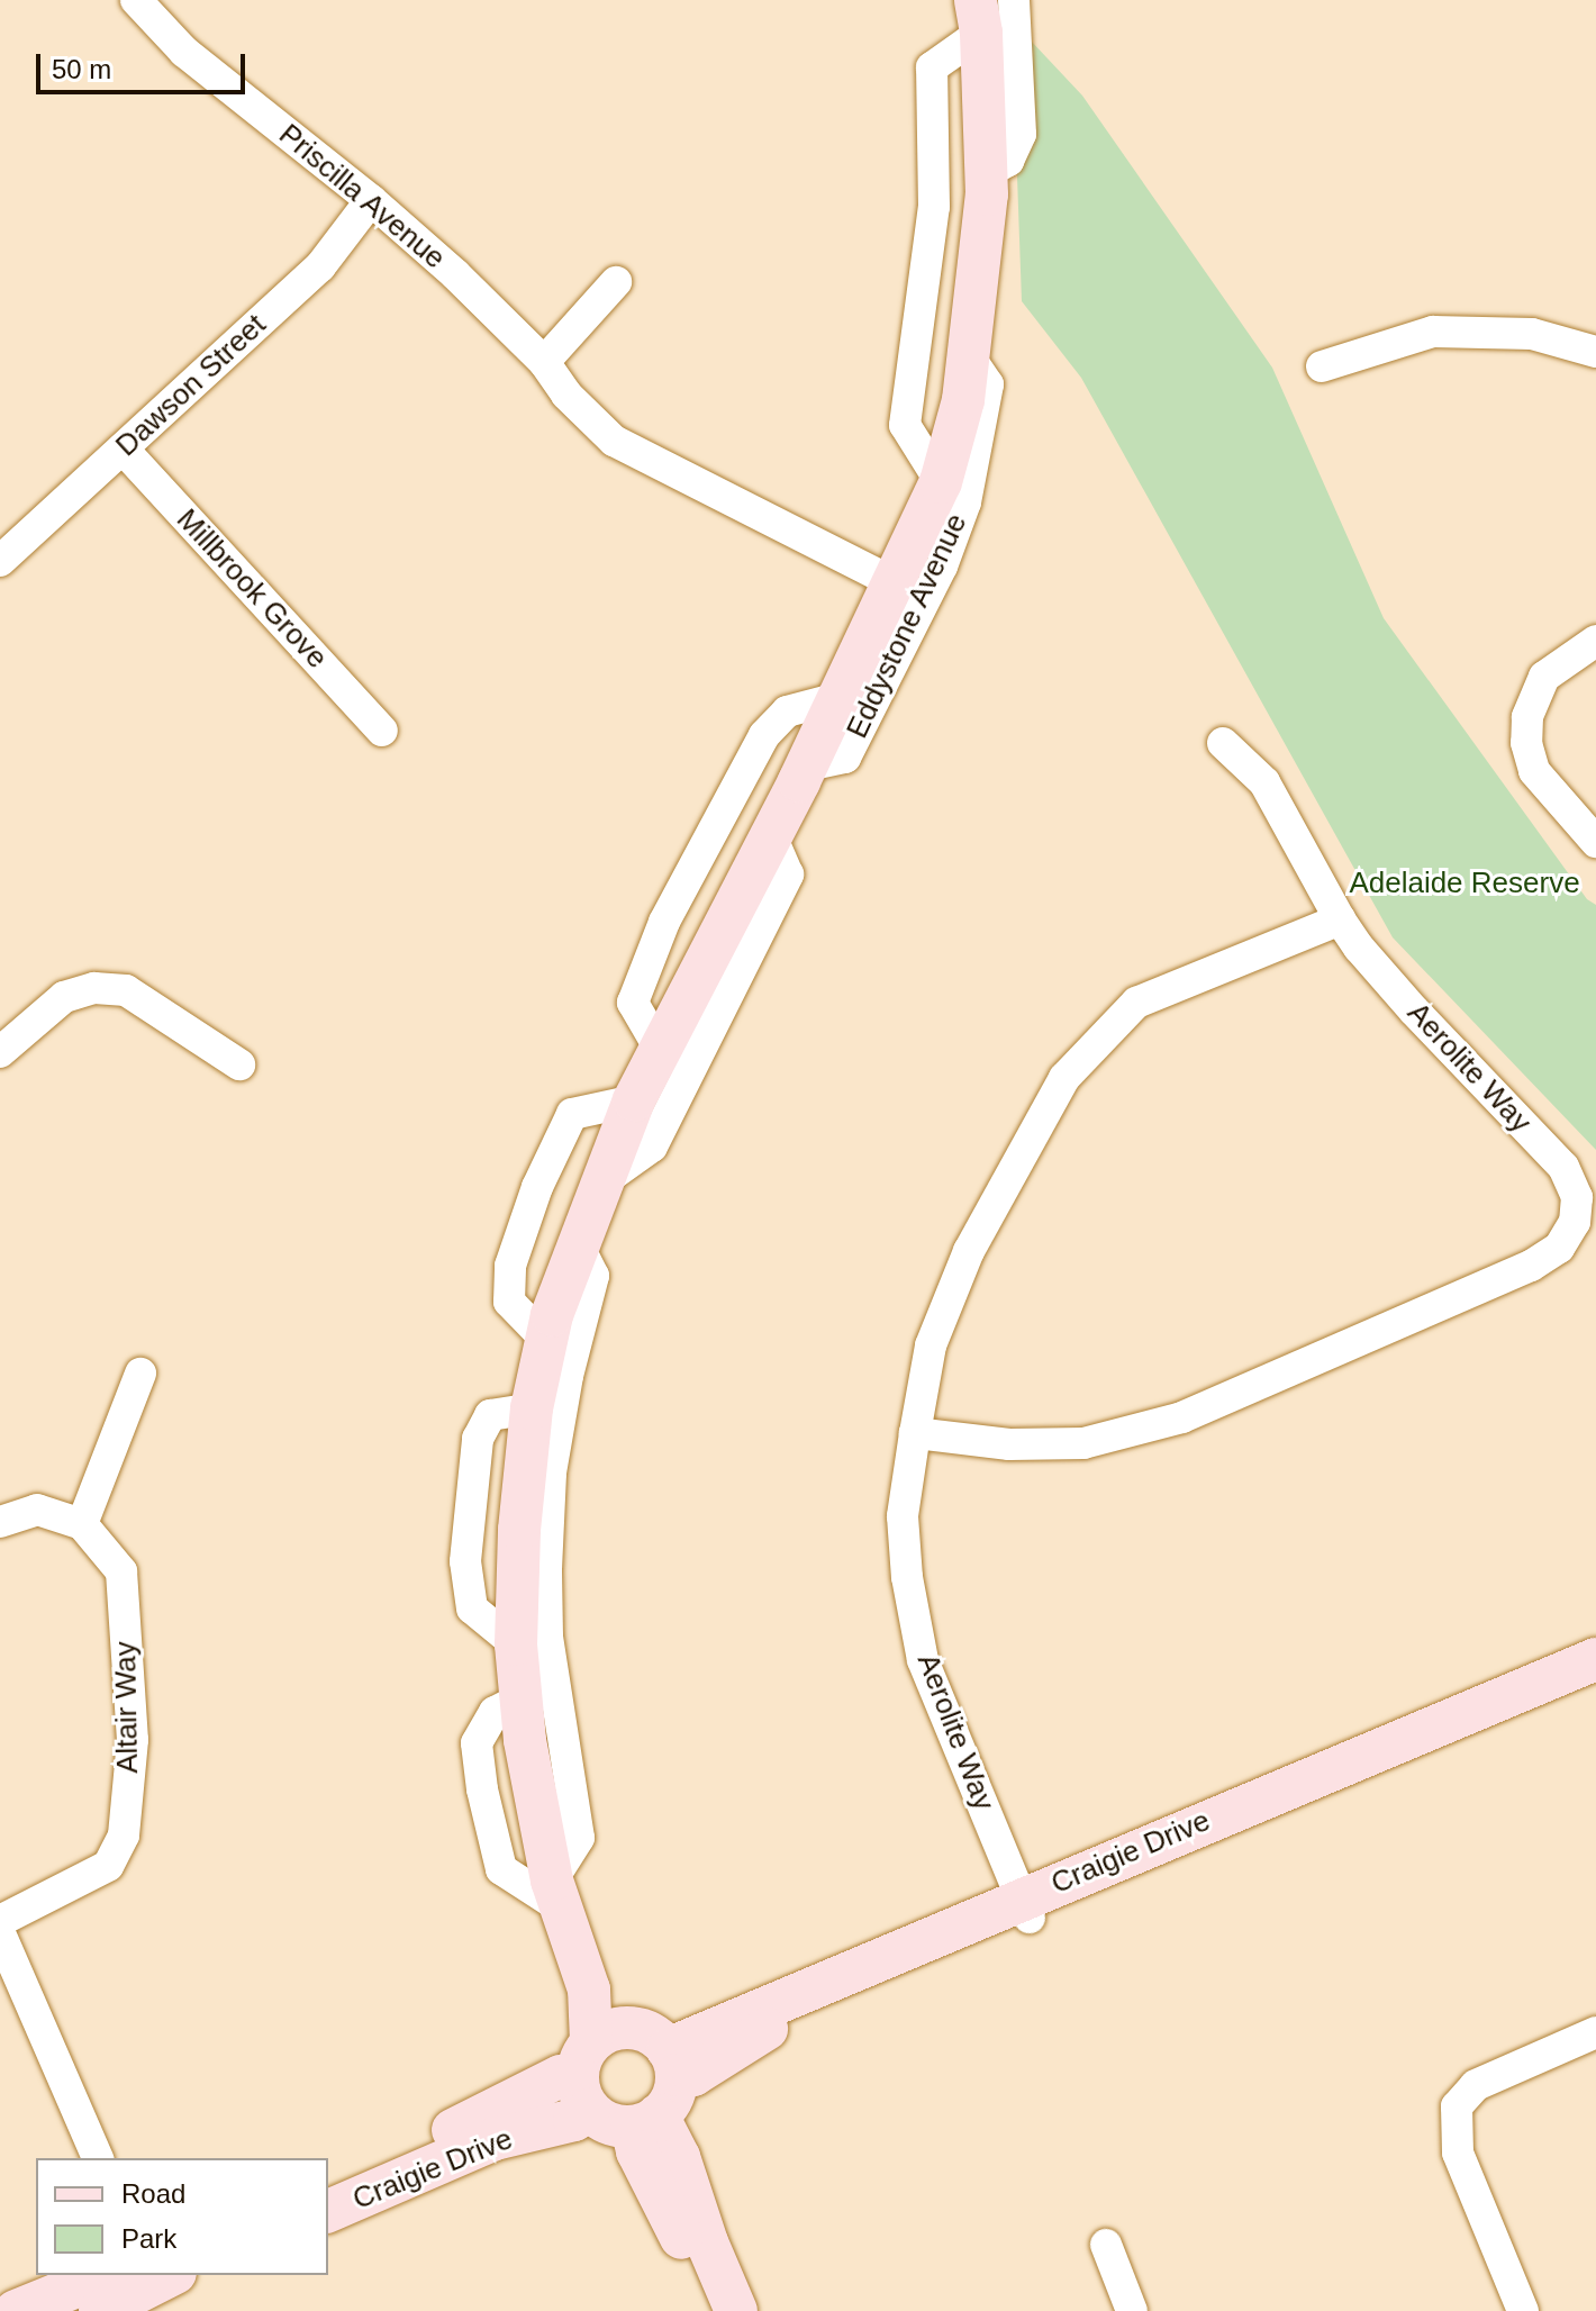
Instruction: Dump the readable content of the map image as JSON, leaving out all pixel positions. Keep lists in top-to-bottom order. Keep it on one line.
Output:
{"streets":{"main road":["Eddystone Avenue","Craigie Drive"],"street":["Priscilla Avenue","Dawson Street","Millbrook Grove","Aerolite Way","Altair Way"]},"crossings":[["Priscilla Avenue","Dawson Street"],["Priscilla Avenue","Eddystone Avenue"],["Dawson Street","Millbrook Grove"],["Eddystone Avenue","Craigie Drive"],["Aerolite Way","Craigie Drive"]],"parks":["Adelaide Reserve"],"legend":["Road","Park"],"scale_bar":"50 m"}
